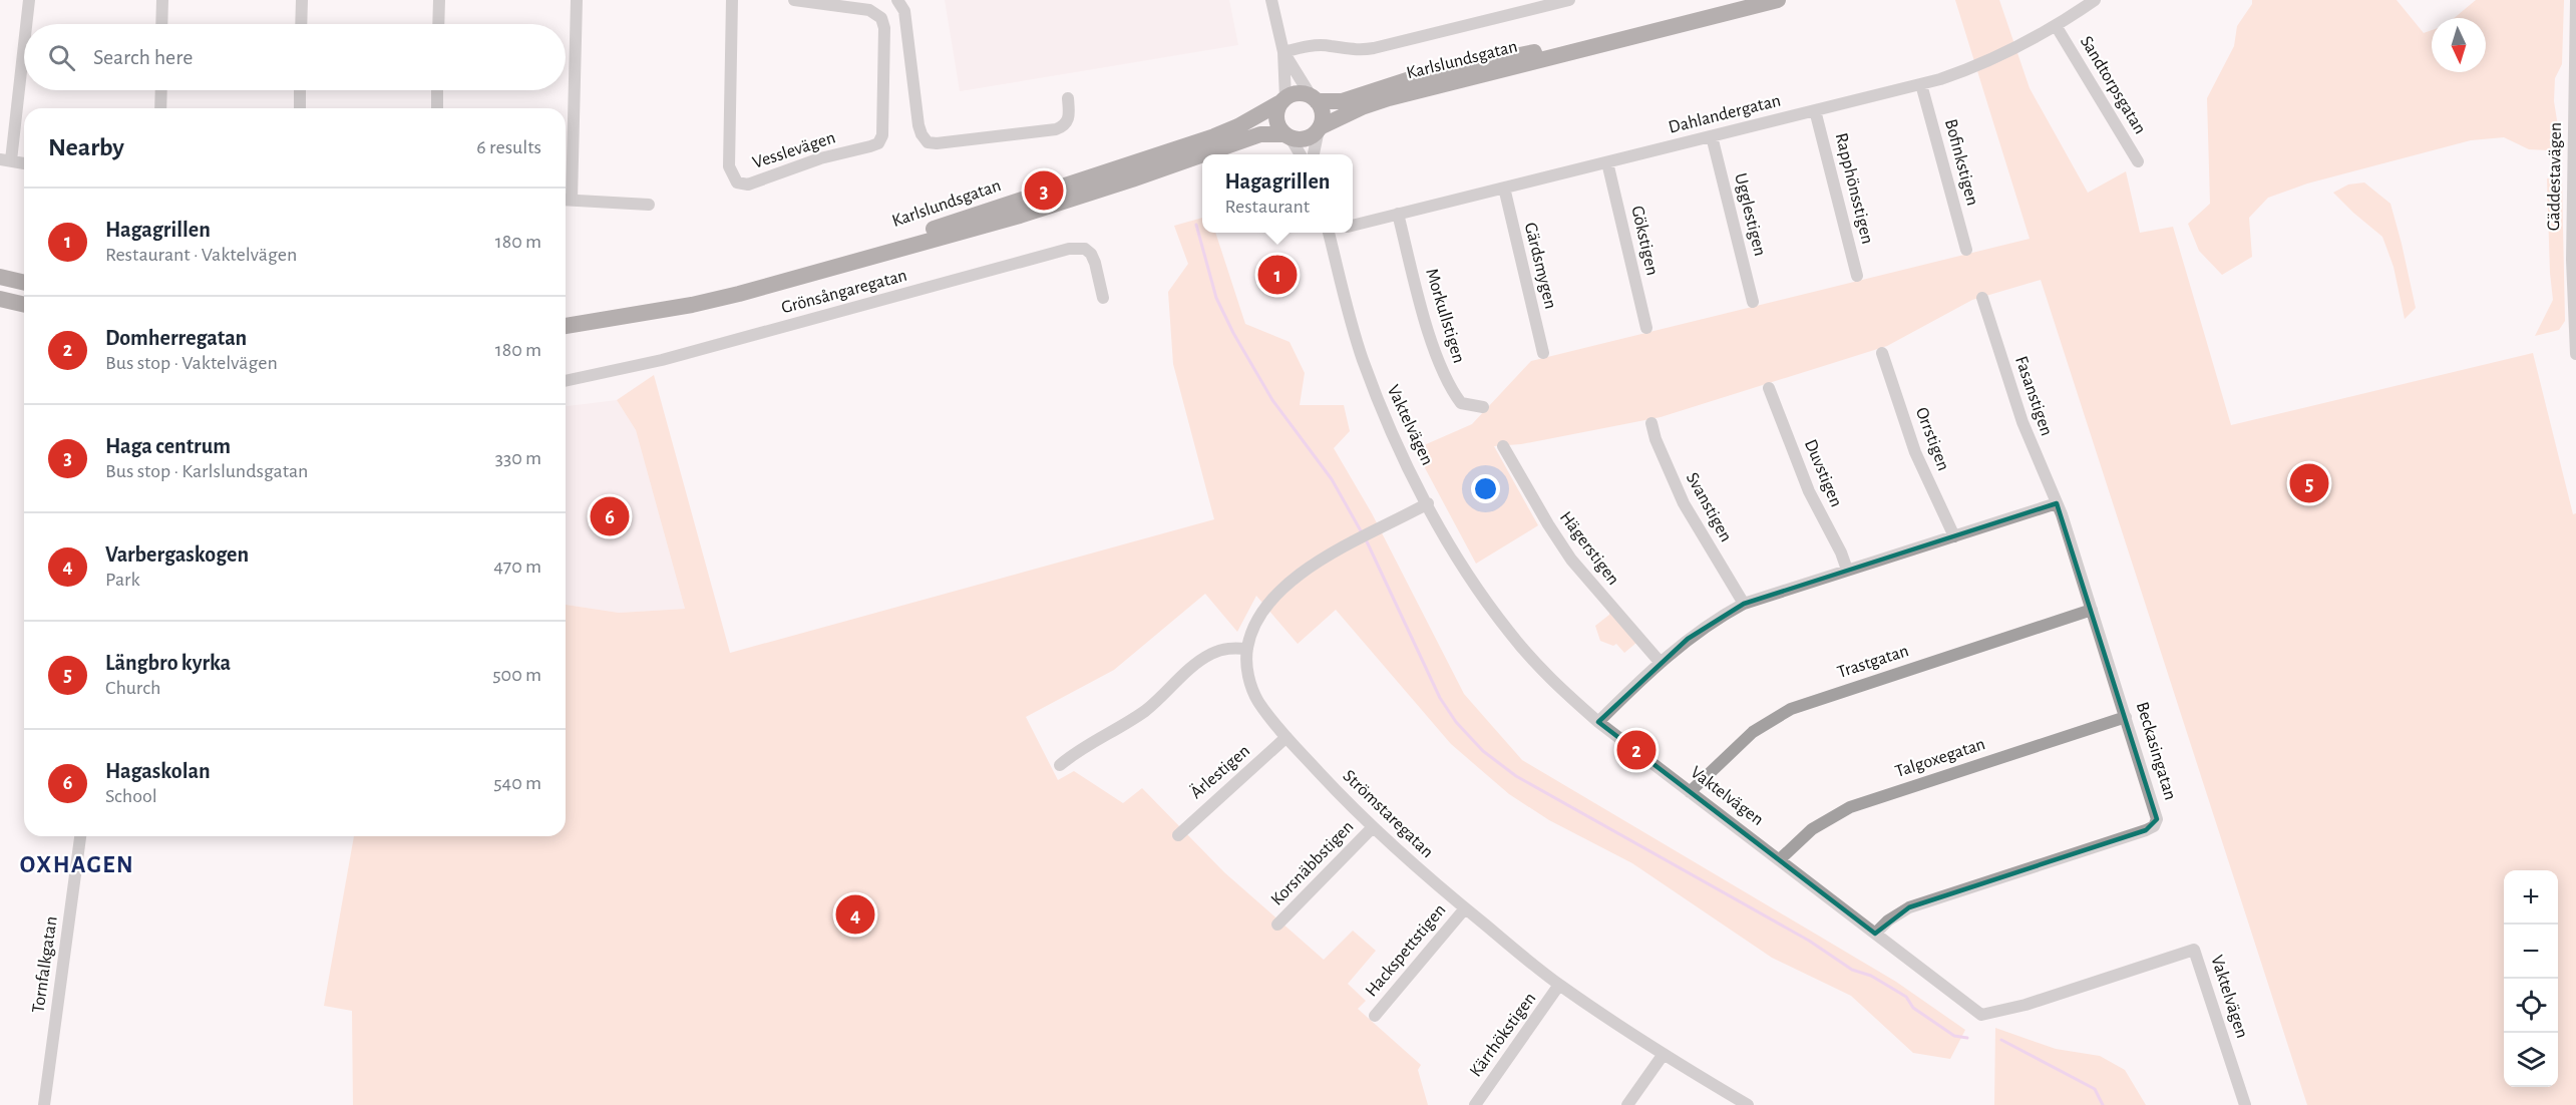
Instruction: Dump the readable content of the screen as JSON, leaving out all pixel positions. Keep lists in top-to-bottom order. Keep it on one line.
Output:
{"streets":{"main road":["Karlslundsgatan"],"street":["Sandtorpsgatan","Dahlandergatan","Vesslevägen","Bofinkstigen","Gäddestavägen","Rapphönsstigen","Ugglestigen","Gökstigen","Gärdsmygen","Grönsångaregatan","Morkullstigen","Fasanstigen","Vaktelvägen","Orrstigen","Duvstigen","Svanstigen","Hägerstigen","Trastgatan","Beckasingatan","Talgoxegatan","Ärlestigen","Strömstaregatan","Korsnäbbstigen","Hackspettstigen","Tornfalkgatan","Kärrhökstigen"]},"crossings":[["Sandtorpsgatan","Dahlandergatan"],["Dahlandergatan","Bofinkstigen"],["Dahlandergatan","Rapphönsstigen"],["Dahlandergatan","Ugglestigen"],["Dahlandergatan","Gökstigen"],["Dahlandergatan","Gärdsmygen"],["Dahlandergatan","Morkullstigen"],["Fasanstigen","Beckasingatan"],["Vaktelvägen","Trastgatan"],["Vaktelvägen","Beckasingatan"],["Vaktelvägen","Talgoxegatan"],["Vaktelvägen","Strömstaregatan"],["Trastgatan","Beckasingatan"],["Beckasingatan","Talgoxegatan"],["Ärlestigen","Strömstaregatan"],["Strömstaregatan","Korsnäbbstigen"],["Strömstaregatan","Hackspettstigen"],["Strömstaregatan","Kärrhökstigen"]],"districts":["OXHAGEN"],"north":"bottom","page":{"search":"Search here","heading":["Nearby","6 results"],"popup":["Hagagrillen","Restaurant"],"pins":["3","1","5","6","2","4"],"list":[{"mark":"1","name":"Hagagrillen","note":"Restaurant · Vaktelvägen","value":"180 m"},{"mark":"2","name":"Domherregatan","note":"Bus stop · Vaktelvägen","value":"180 m"},{"mark":"3","name":"Haga centrum","note":"Bus stop · Karlslundsgatan","value":"330 m"},{"mark":"4","name":"Varbergaskogen","note":"Park","value":"470 m"},{"mark":"5","name":"Längbro kyrka","note":"Church","value":"500 m"},{"mark":"6","name":"Hagaskolan","note":"School","value":"540 m"}],"map_buttons":["+","−"]}}
